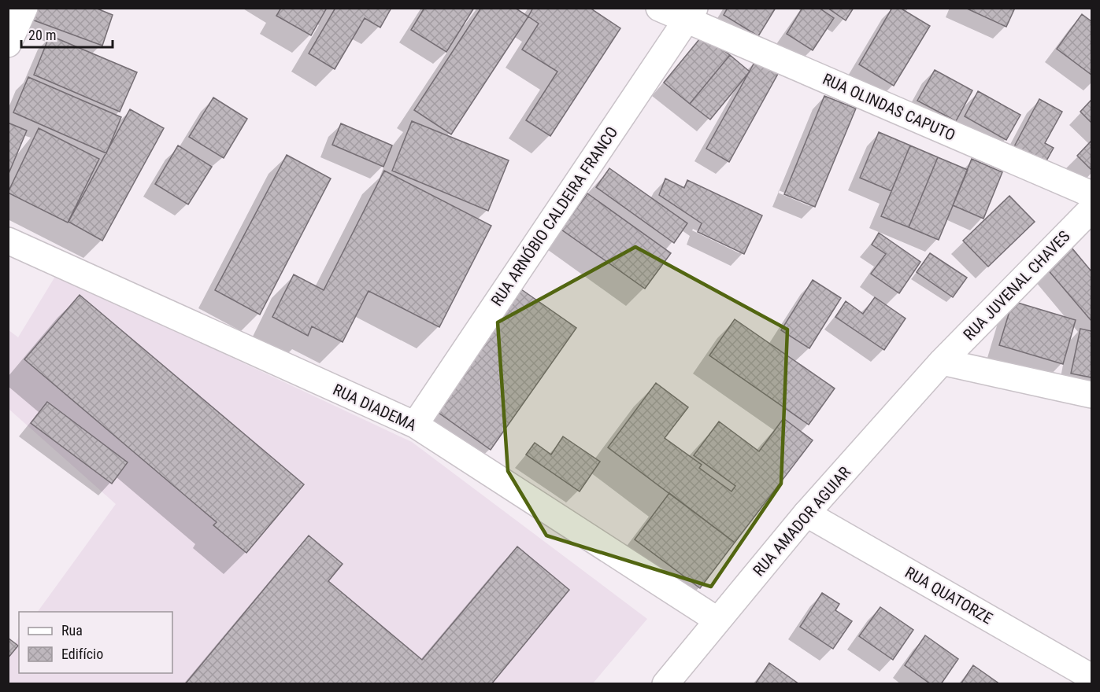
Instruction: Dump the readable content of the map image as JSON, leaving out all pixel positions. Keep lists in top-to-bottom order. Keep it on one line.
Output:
{"streets":{"street":["RUA OLINDAS CAPUTO","RUA ARNÓBIO CALDEIRA FRANCO","RUA JUVENAL CHAVES","RUA DIADEMA","RUA AMADOR AGUIAR","RUA QUATORZE"]},"crossings":[["RUA OLINDAS CAPUTO","RUA ARNÓBIO CALDEIRA FRANCO"],["RUA ARNÓBIO CALDEIRA FRANCO","RUA DIADEMA"],["RUA JUVENAL CHAVES","RUA AMADOR AGUIAR"],["RUA DIADEMA","RUA AMADOR AGUIAR"],["RUA AMADOR AGUIAR","RUA QUATORZE"]],"legend":["Rua","Edifício"],"scale_bar":"20 m"}
